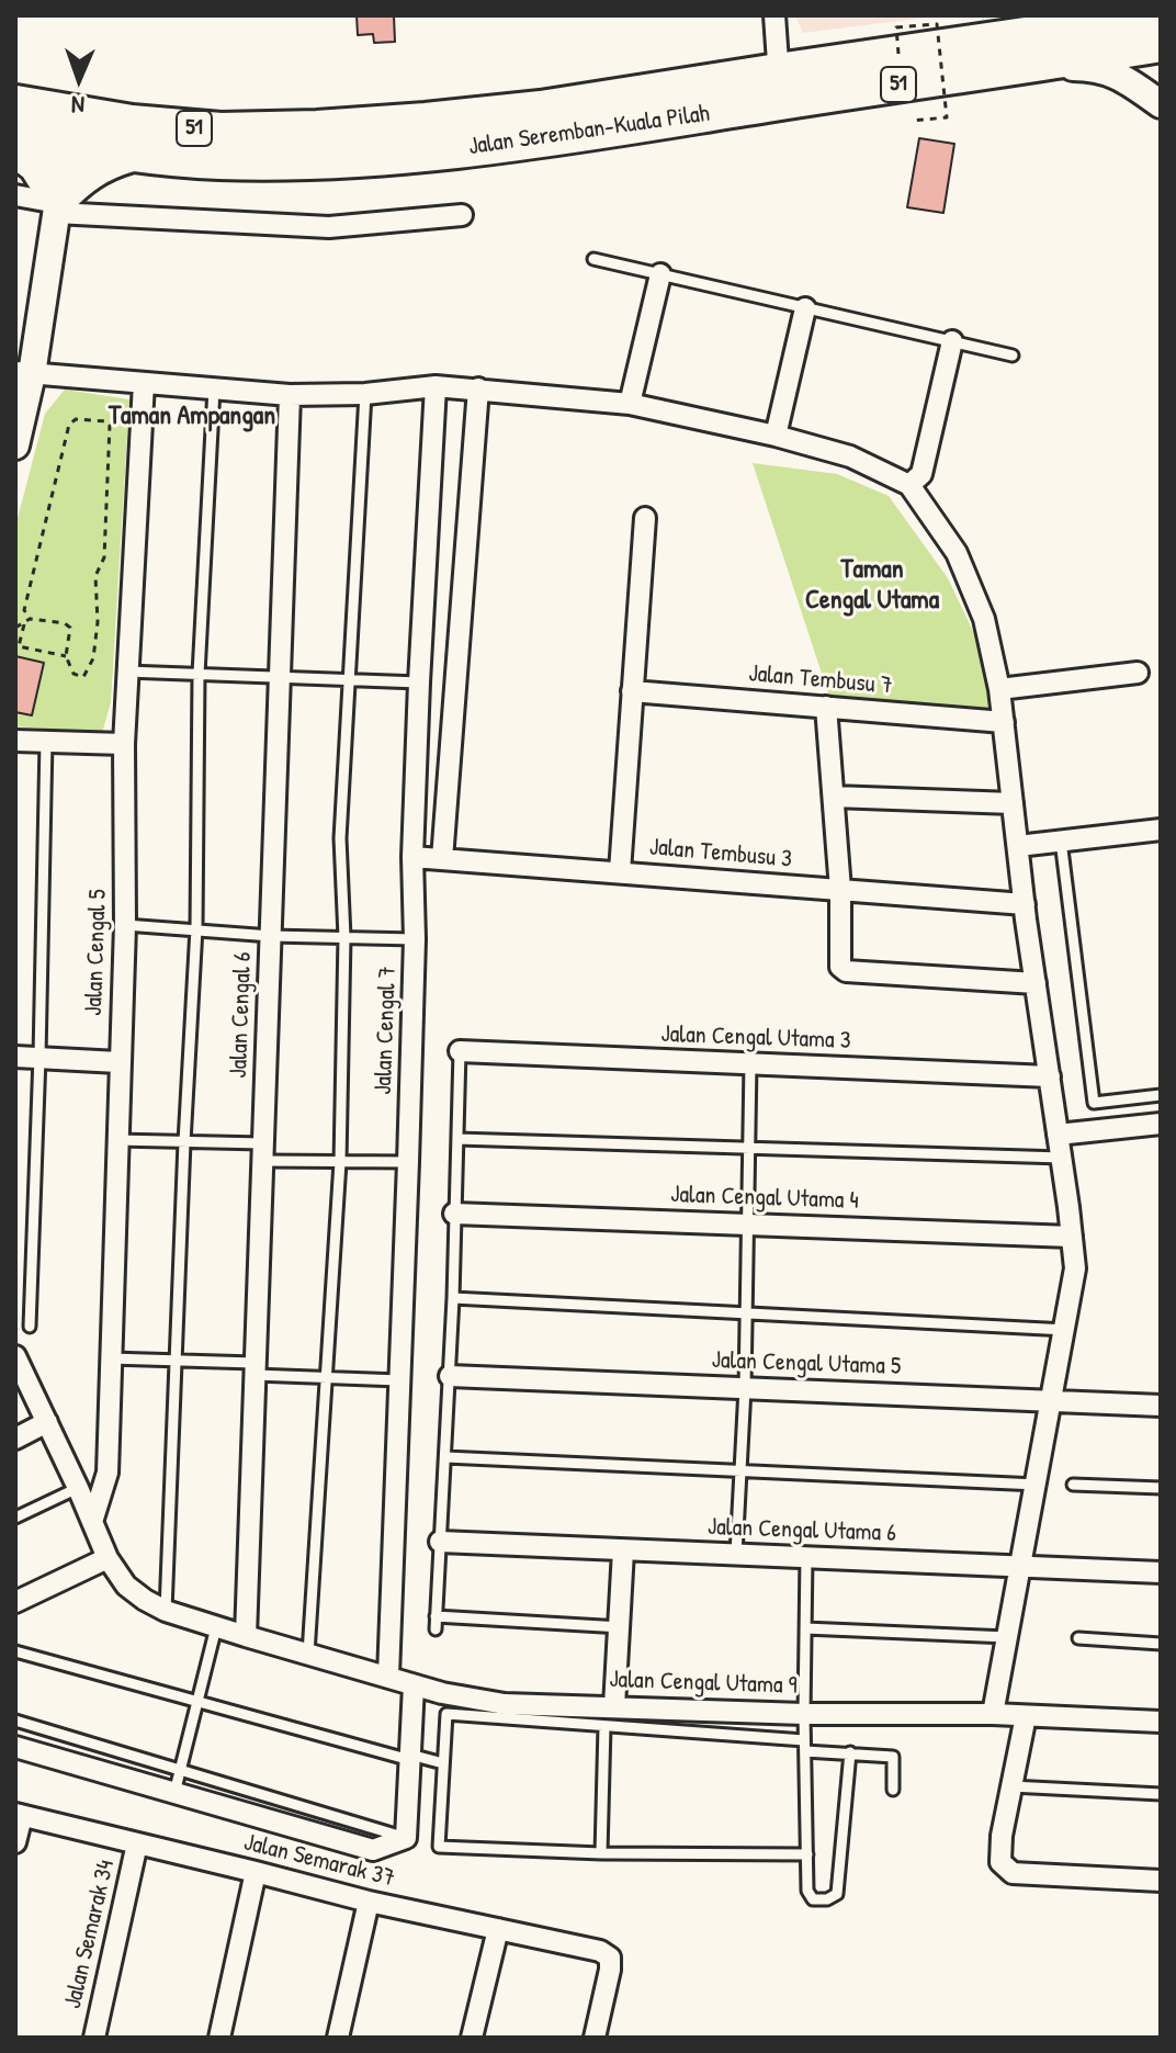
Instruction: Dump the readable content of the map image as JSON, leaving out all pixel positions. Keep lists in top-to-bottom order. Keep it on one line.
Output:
{"streets":{"highway":["51","Jalan Seremban-Kuala Pilah"],"street":["Jalan Tembusu 7","Jalan Tembusu 3","Jalan Cengal 5","Jalan Cengal 6","Jalan Cengal 7","Jalan Cengal Utama 3","Jalan Cengal Utama 4","Jalan Cengal Utama 5","Jalan Cengal Utama 6","Jalan Cengal Utama 9","Jalan Semarak 37","Jalan Semarak 34"]},"crossings":[["Jalan Tembusu 3","Jalan Cengal 7"],["Jalan Cengal 5","Jalan Cengal Utama 9"],["Jalan Cengal 6","Jalan Cengal Utama 9"],["Jalan Cengal 7","Jalan Cengal Utama 9"],["Jalan Semarak 37","Jalan Semarak 34"]],"districts":["Taman Ampangan","Taman Cengal Utama"],"north":"bottom"}
